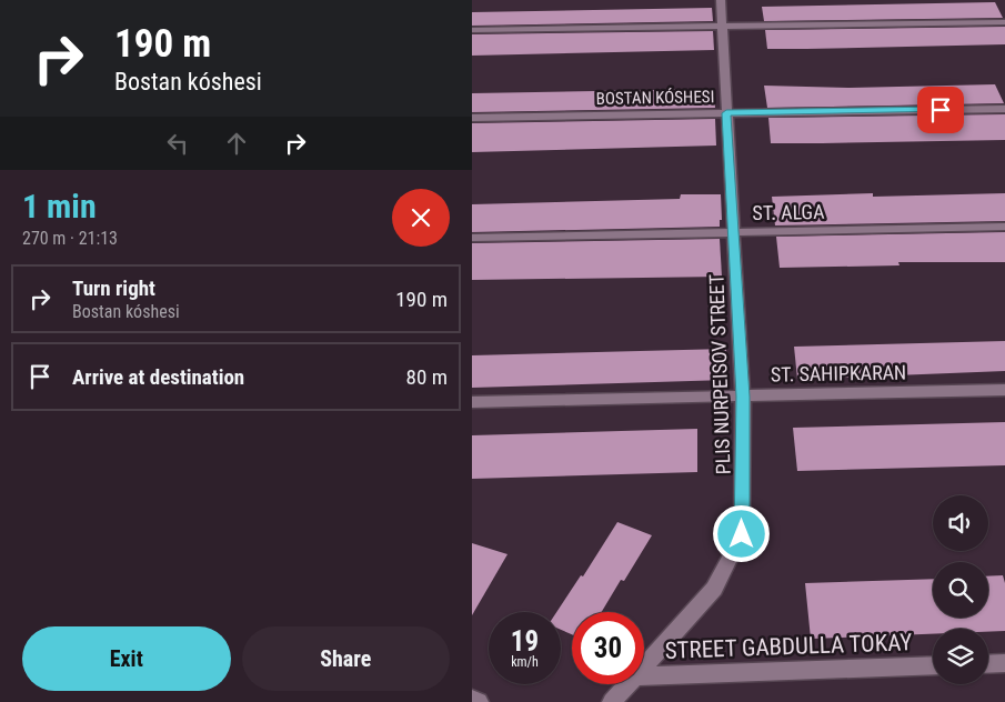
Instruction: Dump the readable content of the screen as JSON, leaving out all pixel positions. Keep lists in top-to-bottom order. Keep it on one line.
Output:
{"streets":{"street":["BOSTAN KÓSHESI","ST. ALGA","ST. SAHIPKARAN","PLIS NURPEISOV STREET","STREET GABDULLA TOKAY"]},"crossings":[["BOSTAN KÓSHESI","PLIS NURPEISOV STREET"],["ST. ALGA","PLIS NURPEISOV STREET"],["ST. SAHIPKARAN","PLIS NURPEISOV STREET"]],"page":{"turn":["190 m","Bostan kóshesi"],"heading":["1 min","270 m · 21:13"],"list":[{"name":"Turn right","note":"Bostan kóshesi","value":"190 m"},{"name":"Arrive at destination","value":"80 m"}],"speed":"19 km/h","limit":"30","buttons":["Exit","Share"]}}
